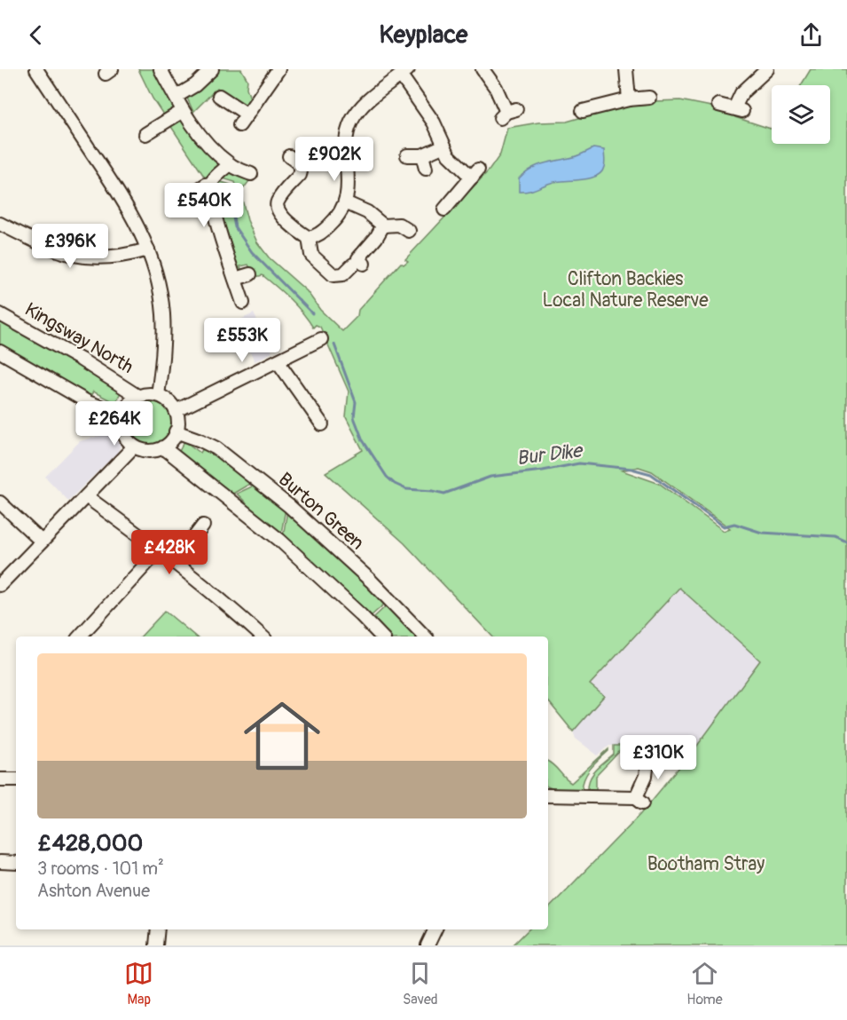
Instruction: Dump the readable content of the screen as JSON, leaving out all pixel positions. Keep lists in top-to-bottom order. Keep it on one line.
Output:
{"streets":{"street":["Kingsway North","Burton Green"]},"crossings":[["Kingsway North","Burton Green"]],"water":["Bur Dike"],"parks":["Clifton Backies Local Nature Reserve","Bootham Stray"],"page":{"header":"Keyplace","price":["£902K","£540K","£396K","£553K","£264K","£428K","£310K"],"list":[{"name":"£428,000","note":"3 rooms · 101 m² · Ashton Avenue"}],"tabs":["Map","Saved","Home"]}}
